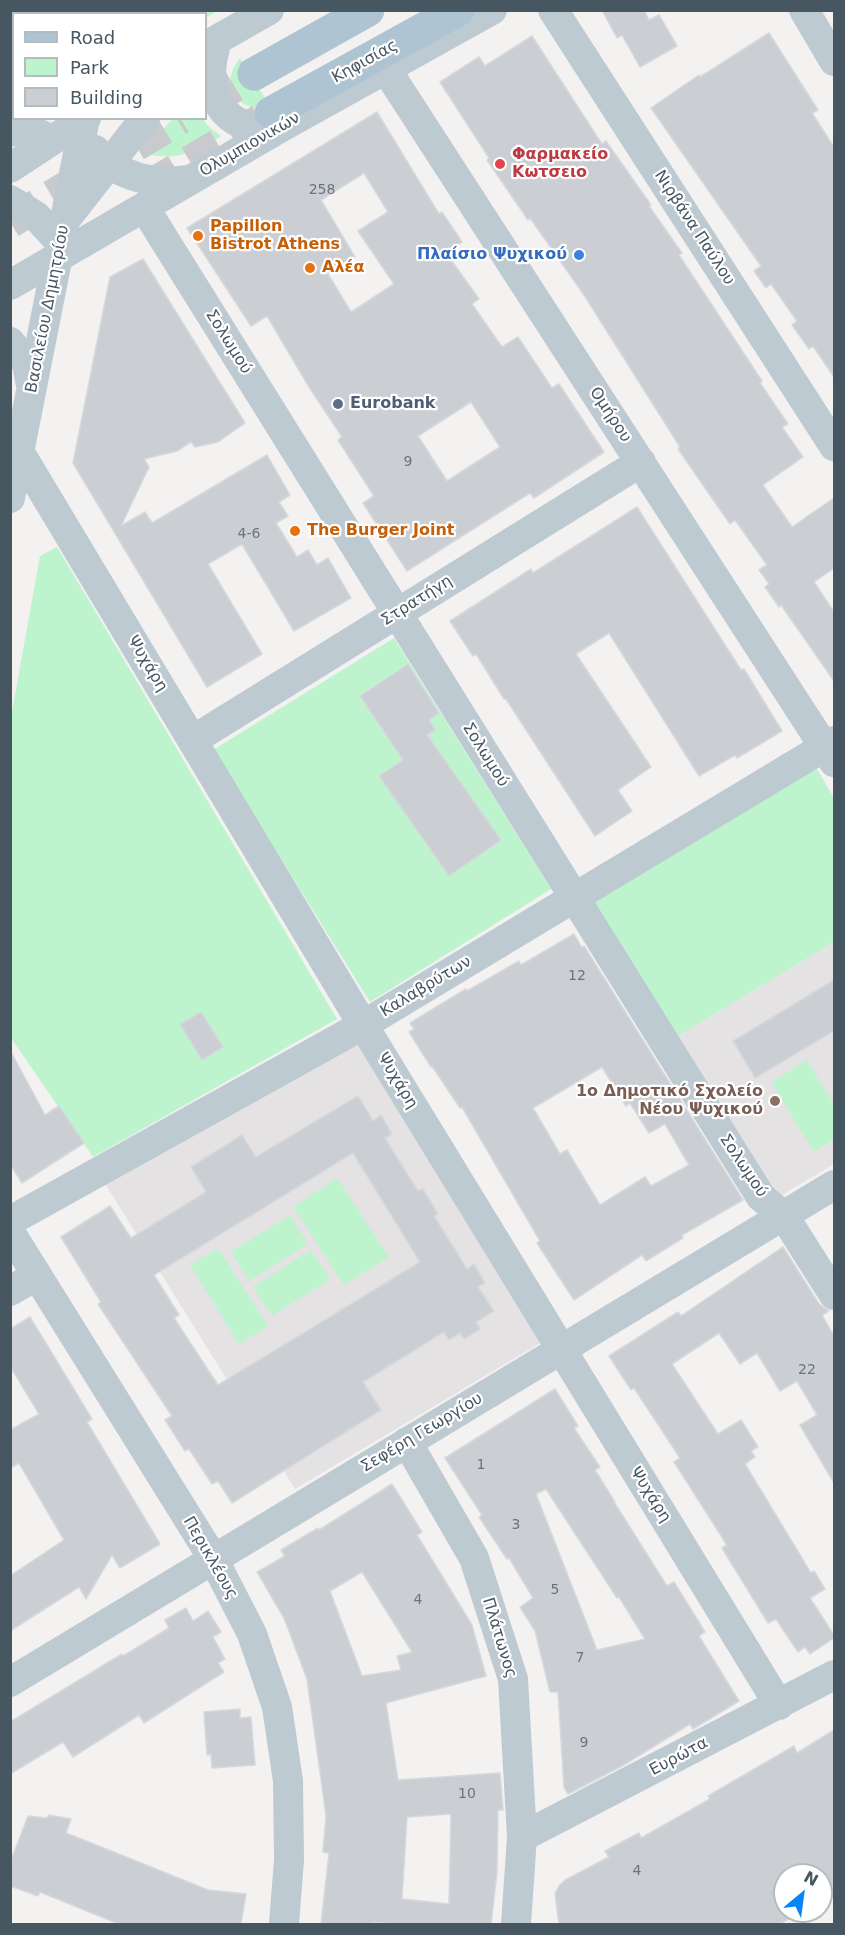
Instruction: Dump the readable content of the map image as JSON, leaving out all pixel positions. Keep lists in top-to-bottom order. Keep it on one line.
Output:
{"streets":{"main road":["Κηφισίας"],"street":["Ολυμπιονικών","Νιρβάνα Παύλου","Βασιλείου Δημητρίου","Σολωμού","Ομήρου","Στρατήγη","Ψυχάρη","Καλαβρύτων","Σεφέρη Γεωργίου","Περικλέους","Πλάτωνος","Ευρώτα"]},"crossings":[["Κηφισίας","Ολυμπιονικών"],["Ολυμπιονικών","Βασιλείου Δημητρίου"],["Ολυμπιονικών","Σολωμού"],["Ολυμπιονικών","Ομήρου"],["Βασιλείου Δημητρίου","Ψυχάρη"],["Σολωμού","Στρατήγη"],["Σολωμού","Καλαβρύτων"],["Σολωμού","Σεφέρη Γεωργίου"],["Ομήρου","Στρατήγη"],["Ομήρου","Καλαβρύτων"],["Στρατήγη","Ψυχάρη"],["Ψυχάρη","Καλαβρύτων"],["Ψυχάρη","Σεφέρη Γεωργίου"],["Ψυχάρη","Ευρώτα"],["Σεφέρη Γεωργίου","Περικλέους"],["Σεφέρη Γεωργίου","Πλάτωνος"],["Πλάτωνος","Ευρώτα"]],"places":["Φαρμακείο Κωτσειο","Papillon Bistrot Athens","Πλαίσιο Ψυχικού","Αλέα","Eurobank","The Burger Joint","1ο Δημοτικό Σχολείο Νέου Ψυχικού"],"house_numbers":["258","9","4-6","12","22","1","3","5","4","7","9","10","4"],"legend":["Road","Park","Building"],"north":"top right"}
